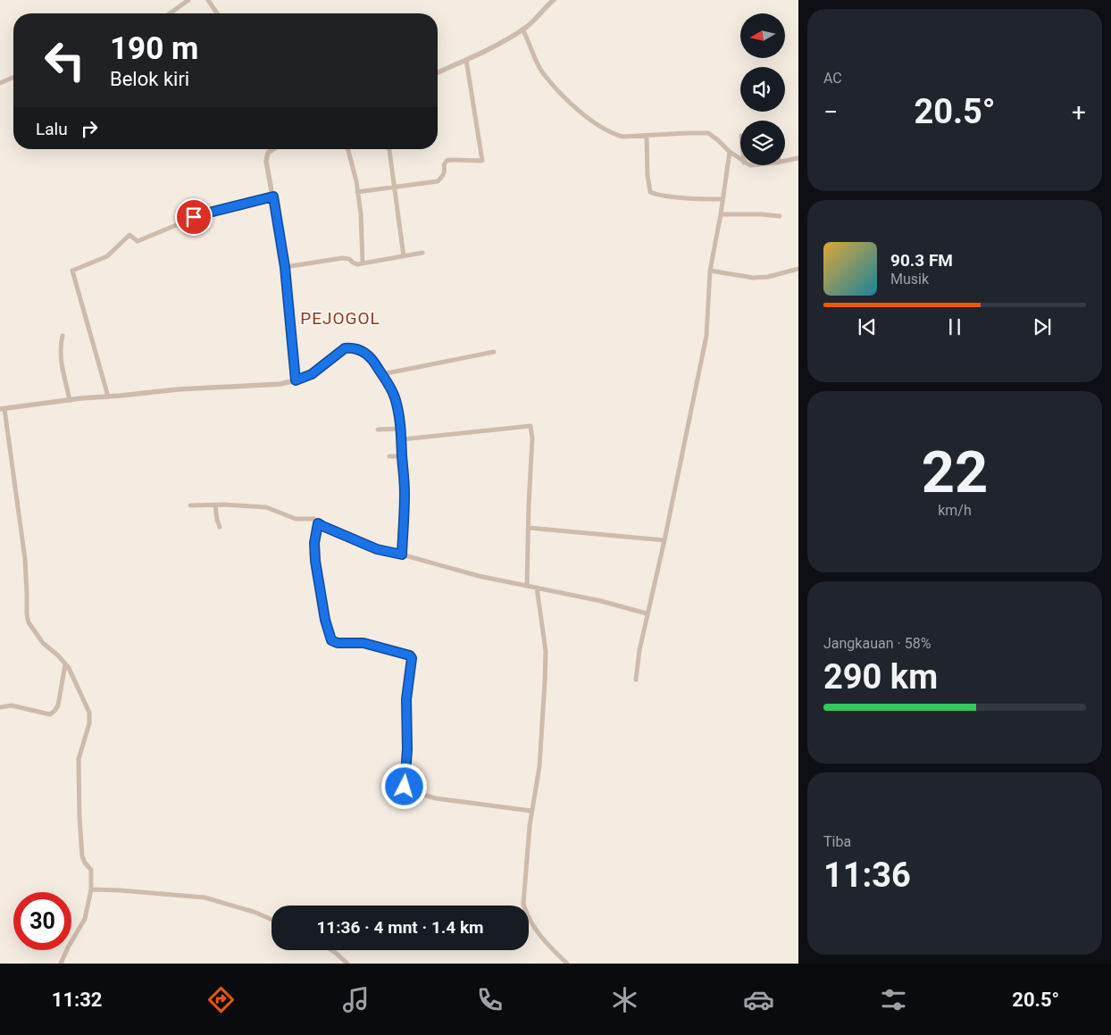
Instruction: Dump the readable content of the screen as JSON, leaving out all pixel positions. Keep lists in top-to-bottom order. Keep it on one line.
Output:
{"districts":["PEJOGOL"],"north":"left","page":{"tile":["AC",["22","km/h"],["Jangkauan · 58%","290 km"],["Tiba","11:36"]],"turn":["190 m","Belok kiri"],"heat":["−","20.5°","+"],"then":"Lalu","song":["90.3 FM","Musik"],"limit":"30","trip":"11:36 · 4 mnt · 1.4 km","tabs":["11:32","20.5°"]}}
